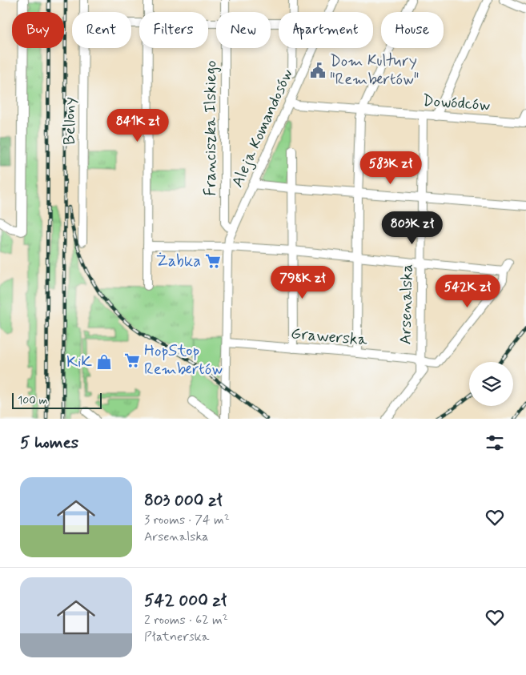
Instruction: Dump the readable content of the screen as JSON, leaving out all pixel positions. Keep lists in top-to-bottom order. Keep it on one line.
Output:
{"streets":{"street":["Dowódców","Bellony","Franciszka Ilskiego","Aleja Komandosów","Arsenalska","Grawerska"]},"crossings":[["Dowódców","Aleja Komandosów"],["Dowódców","Arsenalska"],["Franciszka Ilskiego","Aleja Komandosów"],["Arsenalska","Grawerska"]],"places":{"public building":["Dom Kultury \"Rembertów\""],"supermarket":["Żabka","HopStop Rembertów"],"shop":["KiK"]},"scale_bar":"100 m","page":{"chip":["Buy","Rent","Filters","New","Apartment","House"],"price":["841K zł","583K zł","803K zł","798K zł","542K zł"],"scale":"100 m","heading":"5 homes","list":[{"name":"803 000 zł","note":"3 rooms · 74 m² · Arsenalska"},{"name":"542 000 zł","note":"2 rooms · 62 m² · Płatnerska"}]}}
